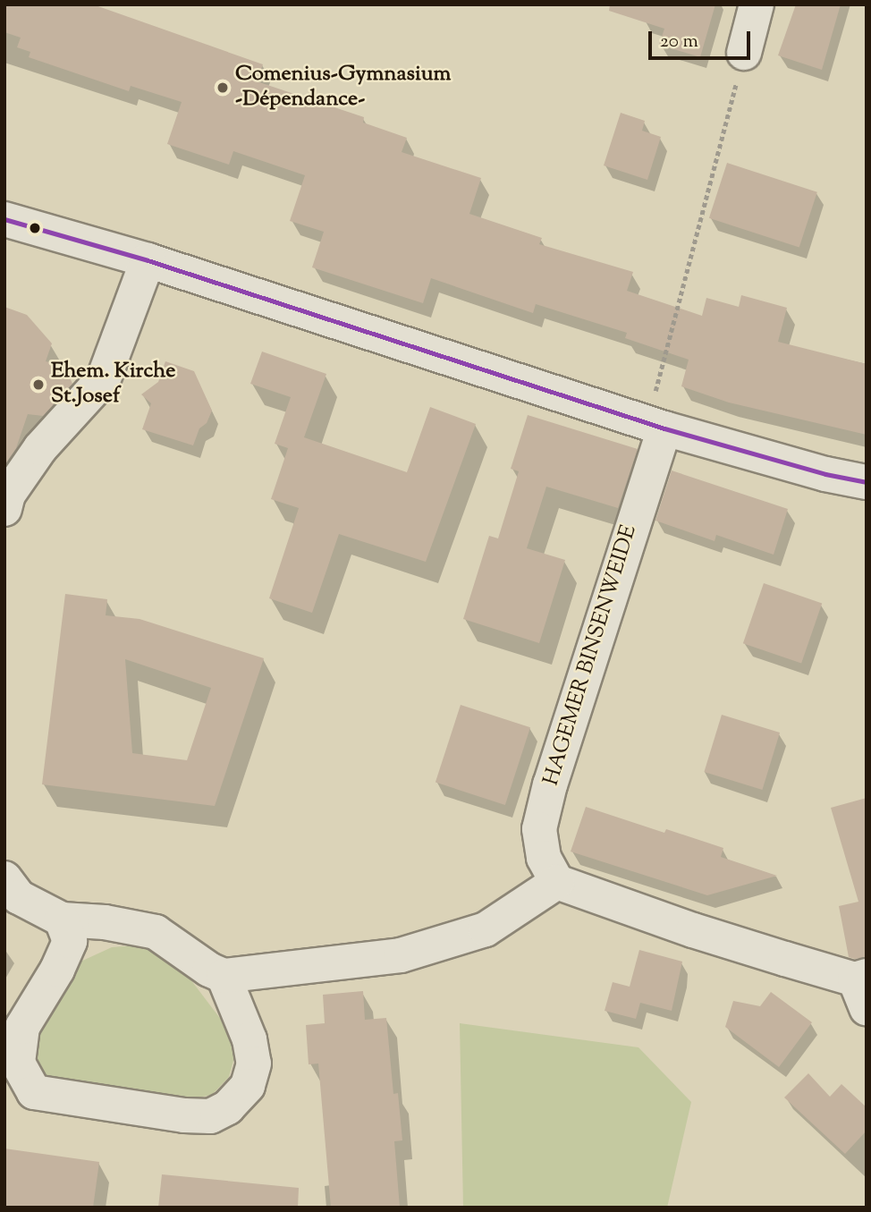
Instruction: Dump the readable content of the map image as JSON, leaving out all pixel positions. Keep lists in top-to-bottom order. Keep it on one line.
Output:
{"streets":{"street":["HAGEMER BINSENWEIDE"]},"places":["Comenius-Gymnasium -Dépendance-","Ehem. Kirche St.Josef"],"scale_bar":"20 m"}
